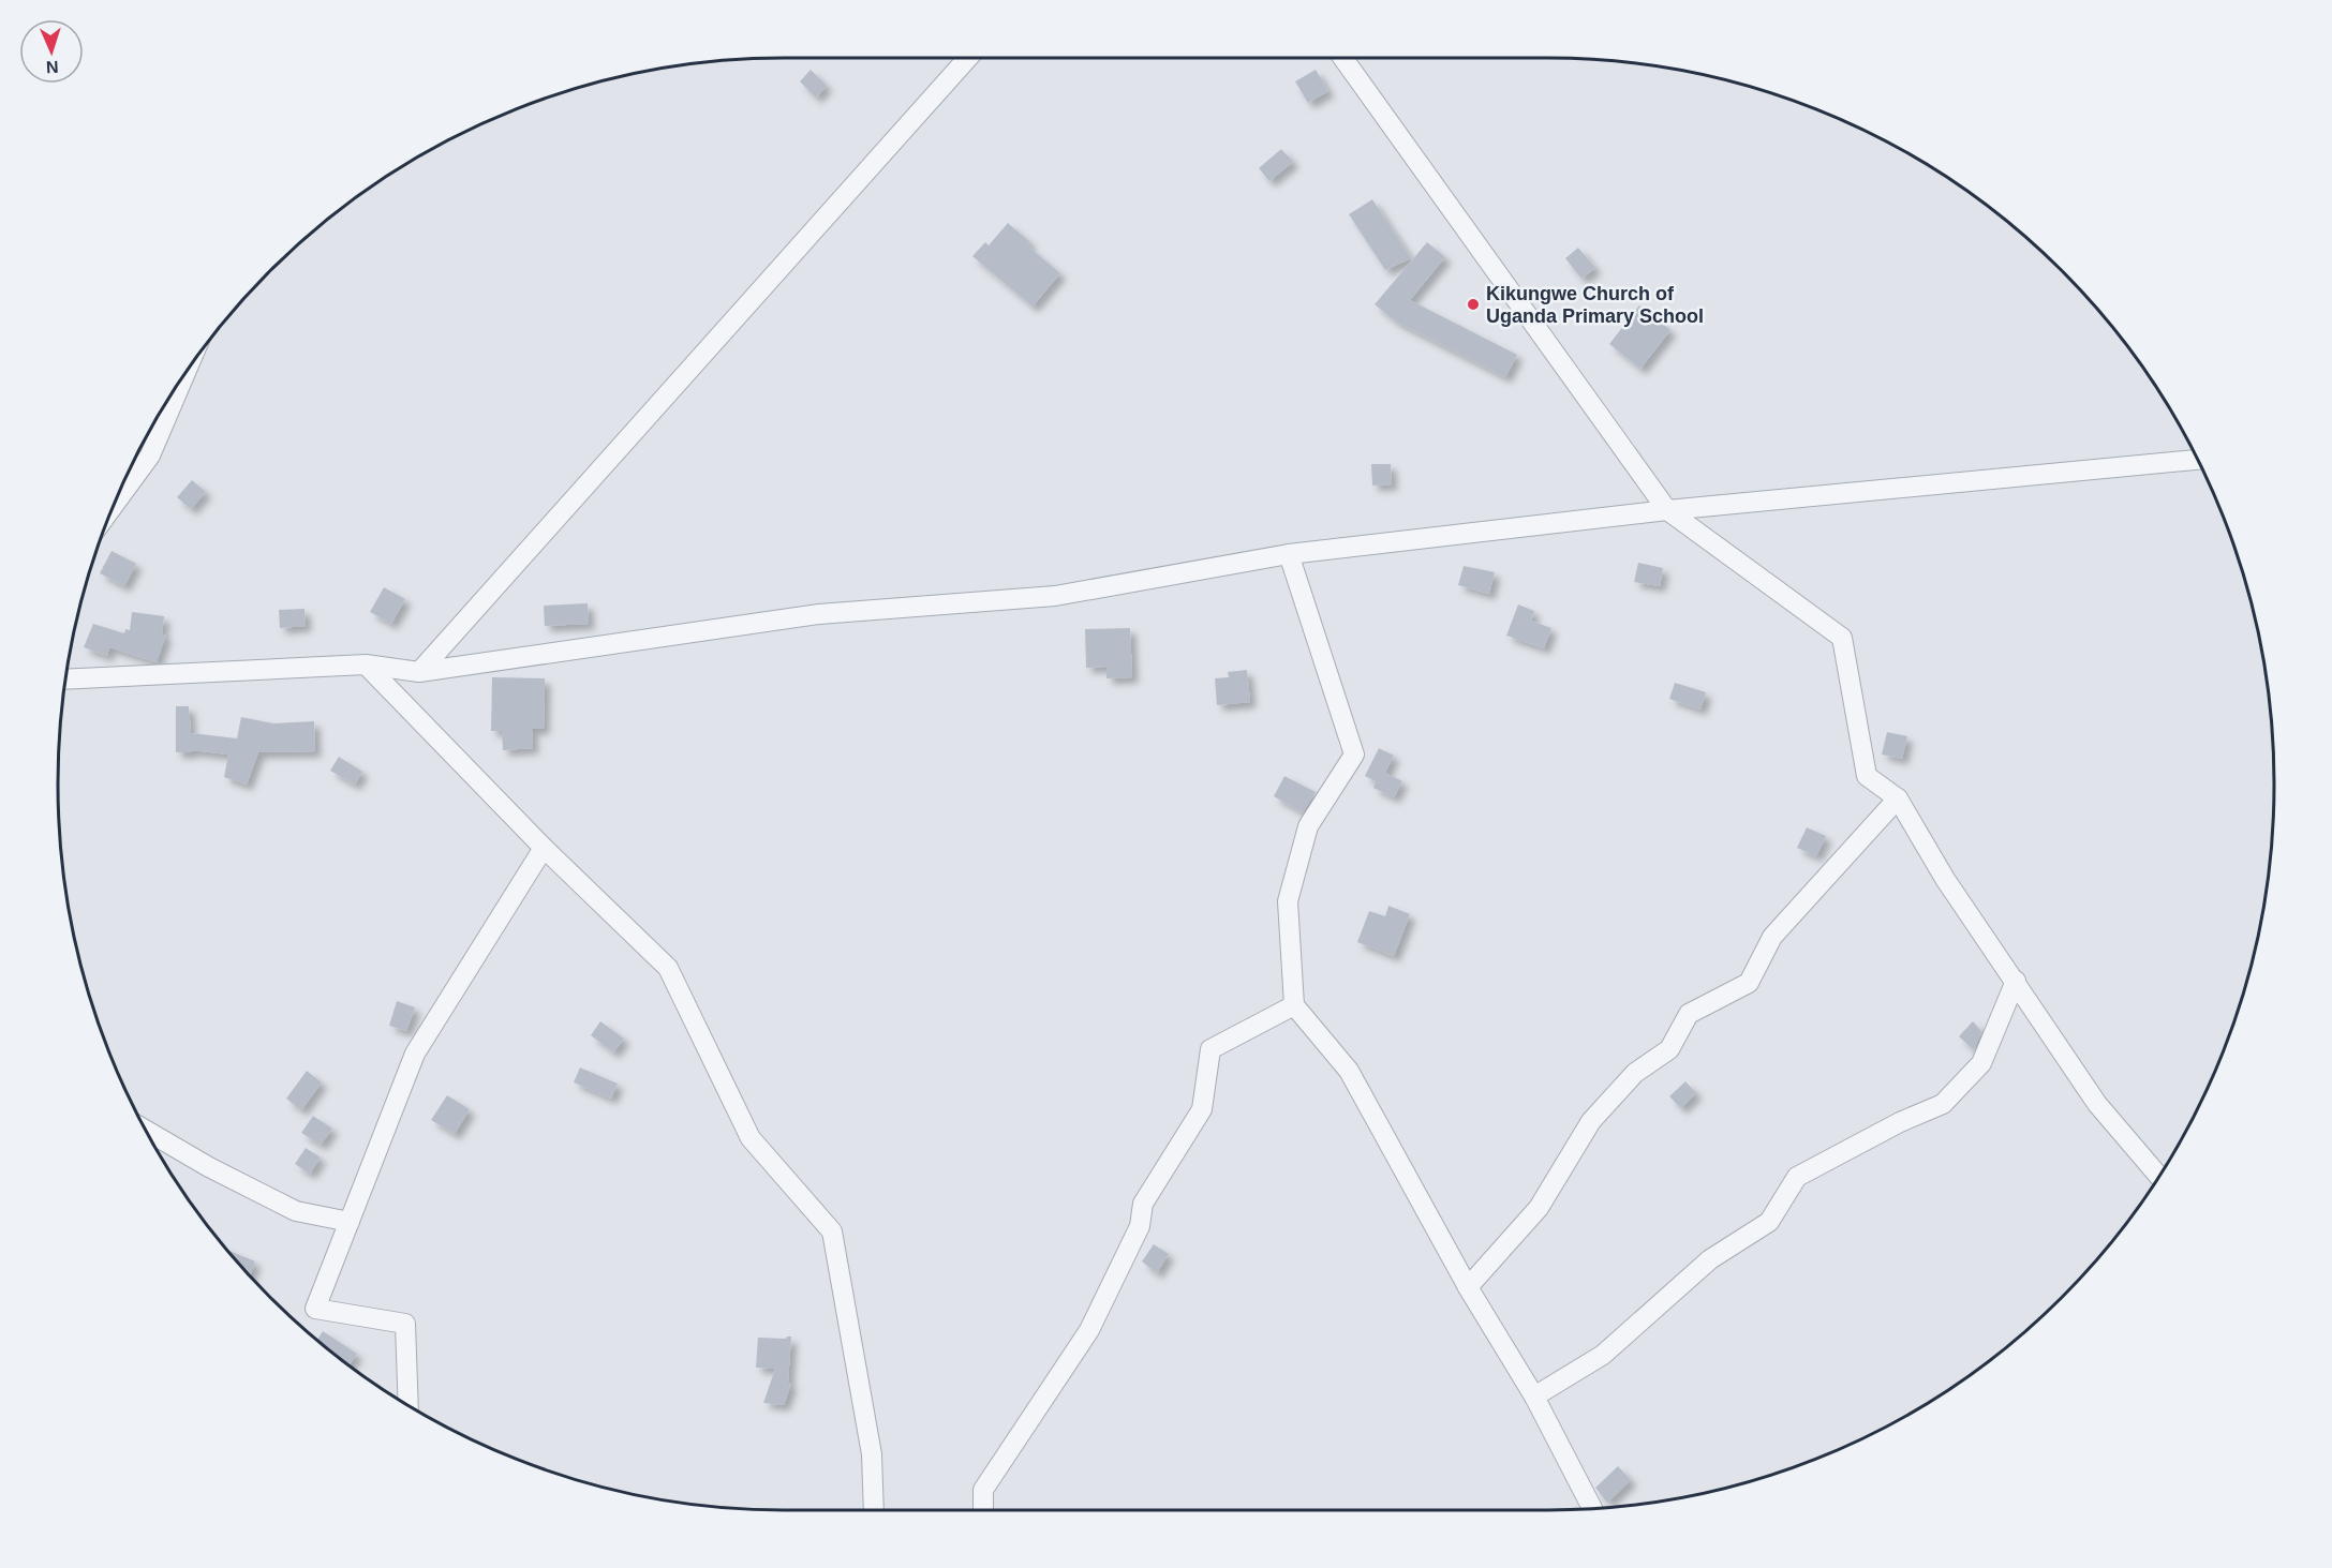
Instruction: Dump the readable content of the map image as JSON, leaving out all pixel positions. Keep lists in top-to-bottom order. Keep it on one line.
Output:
{"places":["Kikungwe Church of Uganda Primary School"],"north":"bottom"}
